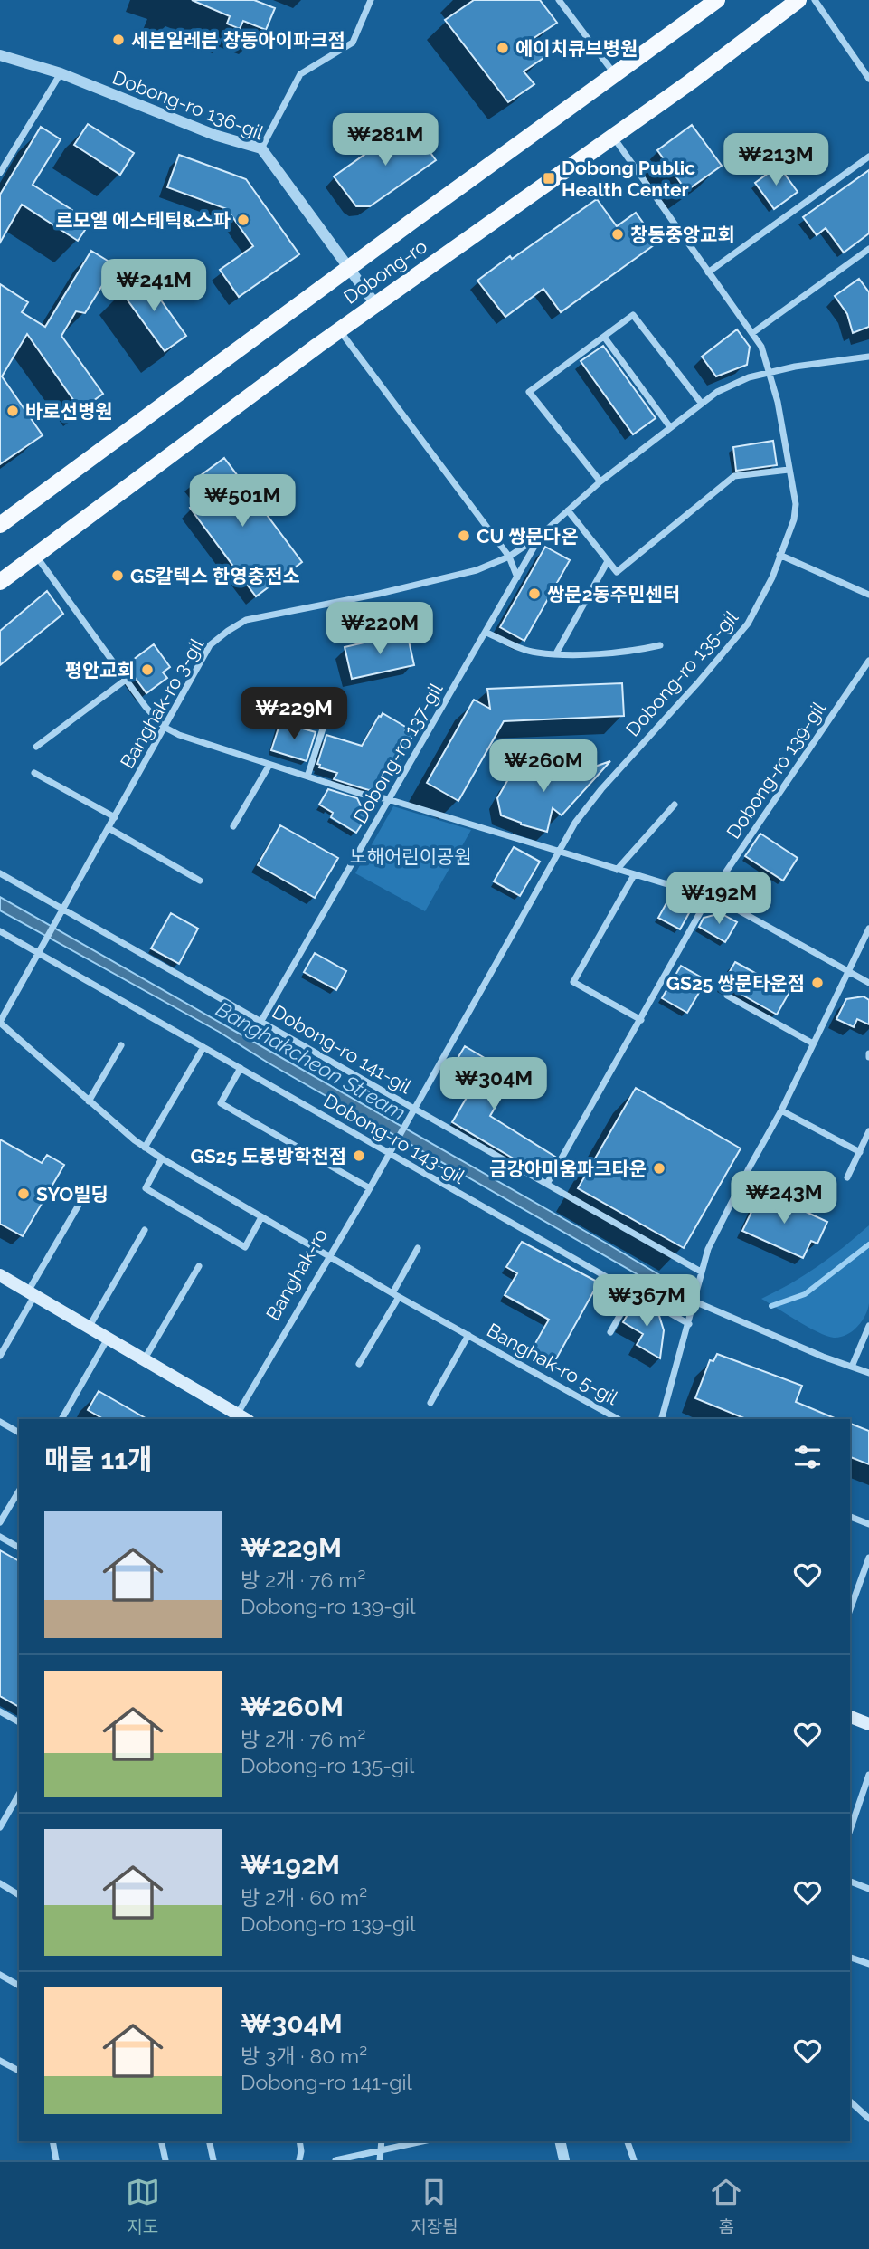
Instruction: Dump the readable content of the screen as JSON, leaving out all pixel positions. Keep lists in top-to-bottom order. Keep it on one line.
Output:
{"streets":{"main road":["Dobong-ro","Banghak-ro"],"street":["Dobong-ro 136-gil","Dobong-ro 135-gil","Banghak-ro 3-gil","Dobong-ro 137-gil","Dobong-ro 139-gil","Dobong-ro 141-gil","Dobong-ro 143-gil","Banghak-ro 5-gil"]},"crossings":[["Dobong-ro 136-gil","Dobong-ro"],["Dobong-ro","Dobong-ro 135-gil"],["Dobong-ro 135-gil","Banghak-ro 3-gil"],["Dobong-ro 135-gil","Dobong-ro 141-gil"],["Dobong-ro 135-gil","Dobong-ro 143-gil"],["Dobong-ro 135-gil","Banghak-ro"],["Banghak-ro 3-gil","Dobong-ro 137-gil"],["Banghak-ro 3-gil","Dobong-ro 141-gil"],["Banghak-ro 3-gil","Dobong-ro 143-gil"],["Dobong-ro 137-gil","Dobong-ro 141-gil"],["Dobong-ro 139-gil","Dobong-ro 141-gil"],["Dobong-ro 143-gil","Banghak-ro"],["Banghak-ro","Banghak-ro 5-gil"]],"water":["Banghakcheon Stream"],"parks":["노해어린이공원"],"places":{"other":["세븐일레븐 창동아이파크점","에이치큐브병원","르모엘 에스테틱&스파","창동중앙교회","바로선병원","CU 쌍문다온","GS칼텍스 한영충전소","쌍문2동주민센터","평안교회","GS25 쌍문타운점","GS25 도봉방학천점","금강아미움파크타운","SYO빌딩"],"transit":["Dobong Public Health Center"]},"page":{"price":["₩281M","₩213M","₩241M","₩501M","₩220M","₩229M","₩260M","₩192M","₩304M","₩243M","₩367M"],"heading":"매물 11개","list":[{"name":"₩229M","note":"방 2개 · 76 m² · Dobong-ro 139-gil"},{"name":"₩260M","note":"방 2개 · 76 m² · Dobong-ro 135-gil"},{"name":"₩192M","note":"방 2개 · 60 m² · Dobong-ro 139-gil"},{"name":"₩304M","note":"방 3개 · 80 m² · Dobong-ro 141-gil"}],"tabs":["지도","저장됨","홈"]}}
